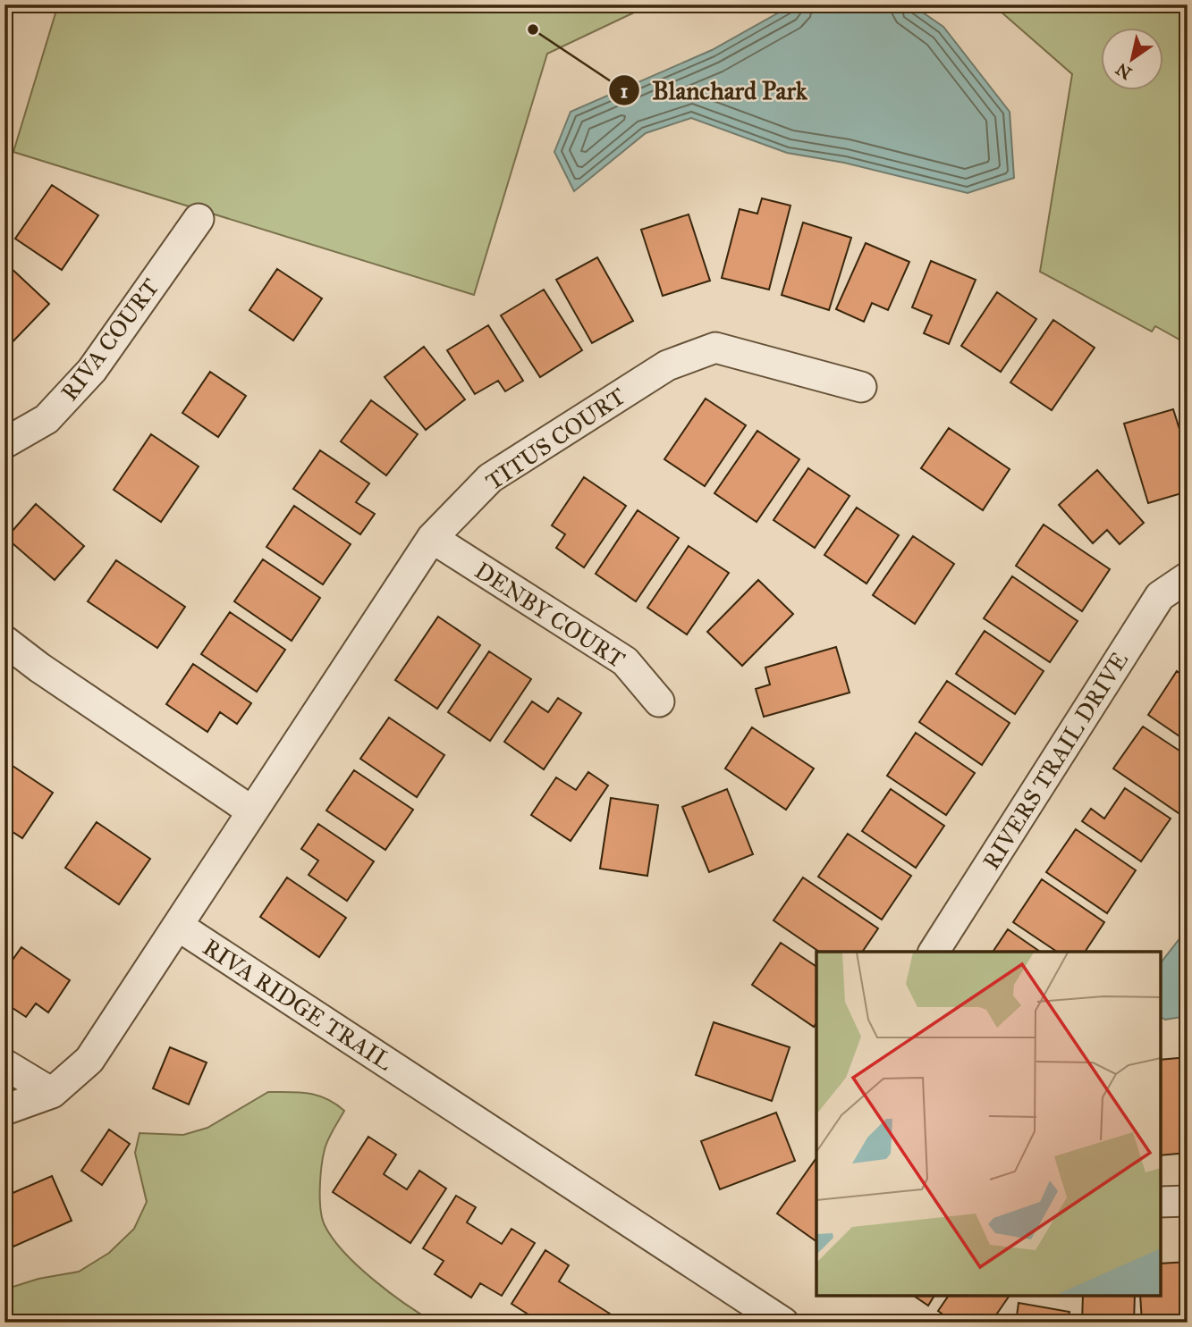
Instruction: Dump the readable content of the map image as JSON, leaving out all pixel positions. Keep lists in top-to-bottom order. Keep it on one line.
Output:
{"streets":{"street":["RIVA COURT","TITUS COURT","DENBY COURT","RIVERS TRAIL DRIVE","RIVA RIDGE TRAIL"]},"crossings":[["TITUS COURT","DENBY COURT"],["TITUS COURT","RIVA RIDGE TRAIL"]],"places":["Blanchard Park"],"north":"bottom left"}
